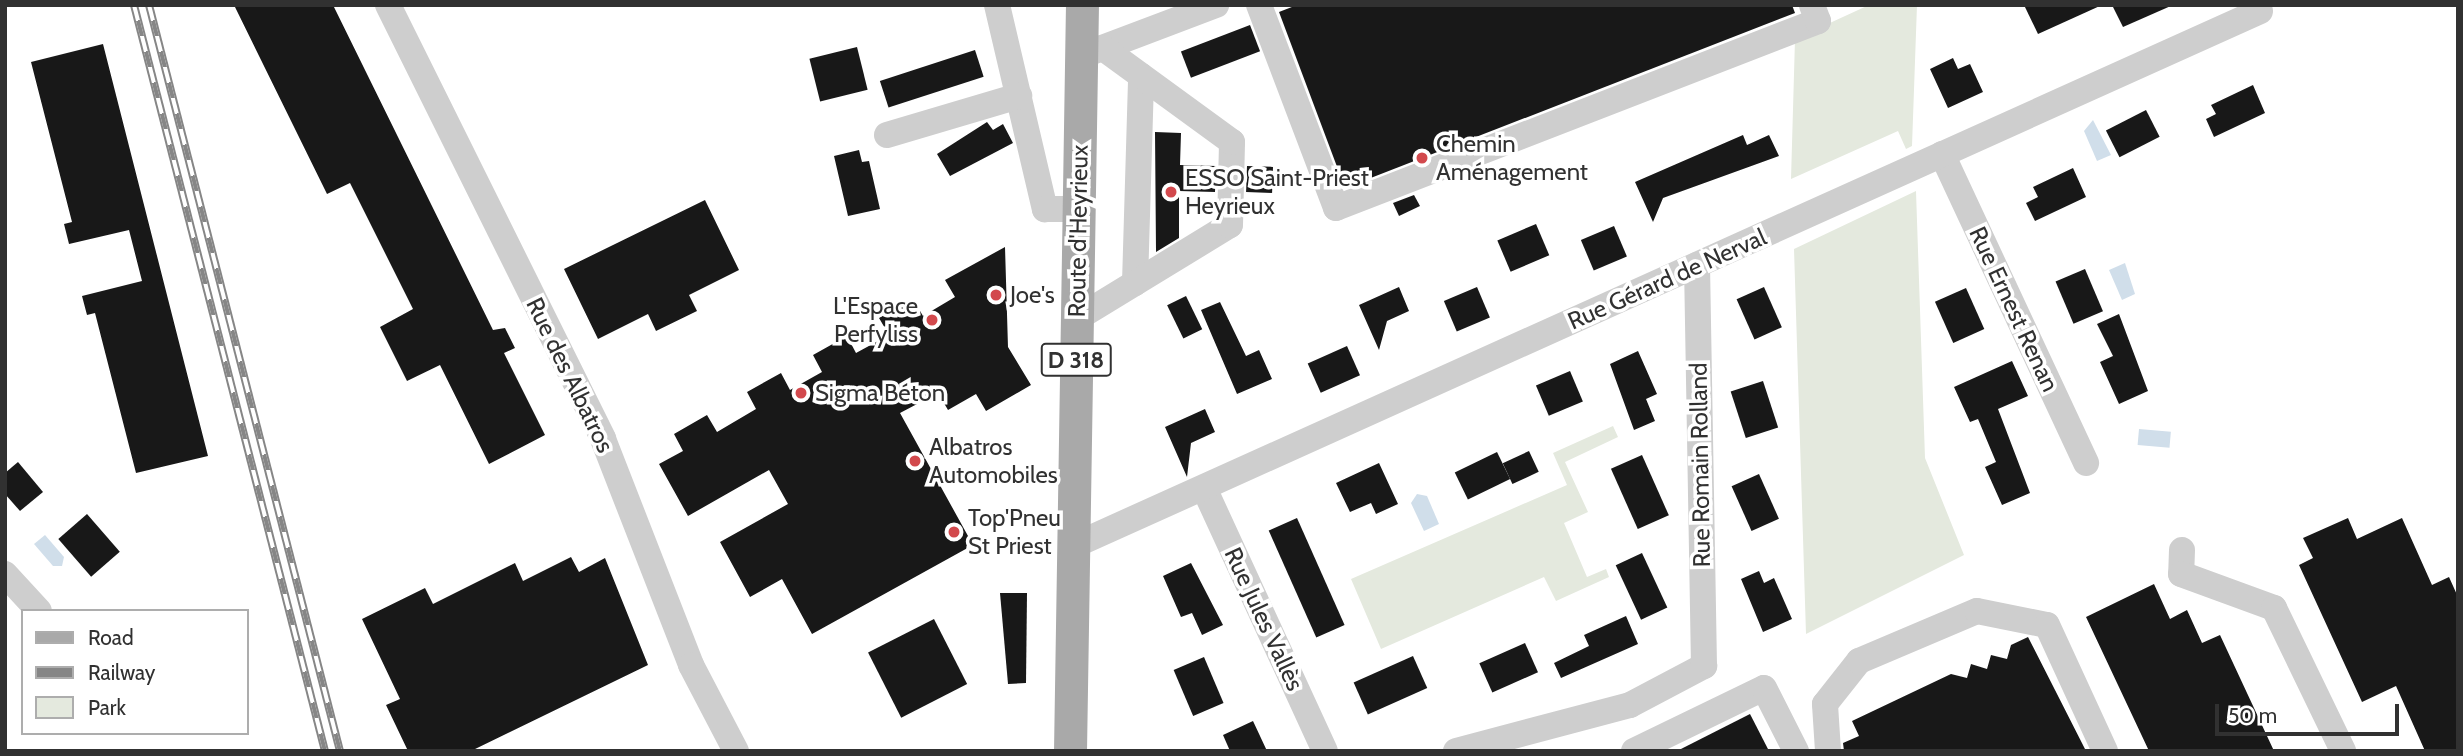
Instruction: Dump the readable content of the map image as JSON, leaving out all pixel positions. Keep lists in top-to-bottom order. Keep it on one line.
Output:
{"streets":{"main road":["Route d'Heyrieux","D 318"],"street":["Rue Gérard de Nerval","Rue Ernest Renan","Rue des Albatros","Rue Romain Rolland","Rue Jules Vallès"]},"crossings":[["Route d'Heyrieux","Rue Gérard de Nerval"],["Rue Gérard de Nerval","Rue Ernest Renan"],["Rue Gérard de Nerval","Rue Romain Rolland"],["Rue Gérard de Nerval","Rue Jules Vallès"]],"places":["Chemin Aménagement","ESSO Saint-Priest Heyrieux","Joe's","L'Espace Perfyliss","Sigma Béton","Albatros Automobiles","Top'Pneu St Priest"],"legend":["Road","Railway","Park"],"scale_bar":"50 m"}
